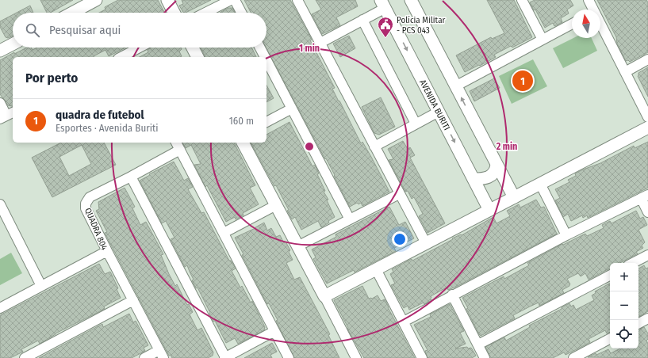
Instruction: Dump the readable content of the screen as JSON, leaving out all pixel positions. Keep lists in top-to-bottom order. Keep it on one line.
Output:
{"streets":{"street":["AVENIDA BURITI","QUADRA 804"]},"places":{"public building":["Polícia Militar - PCS 043"]},"north":"top","page":{"search":"Pesquisar aqui","heading":"Por perto","pins":"1","list":[{"mark":"1","name":"quadra de futebol","note":"Esportes · Avenida Buriti","value":"160 m"}],"map_buttons":["+","−"]},"rings":["1 min","2 min"]}
